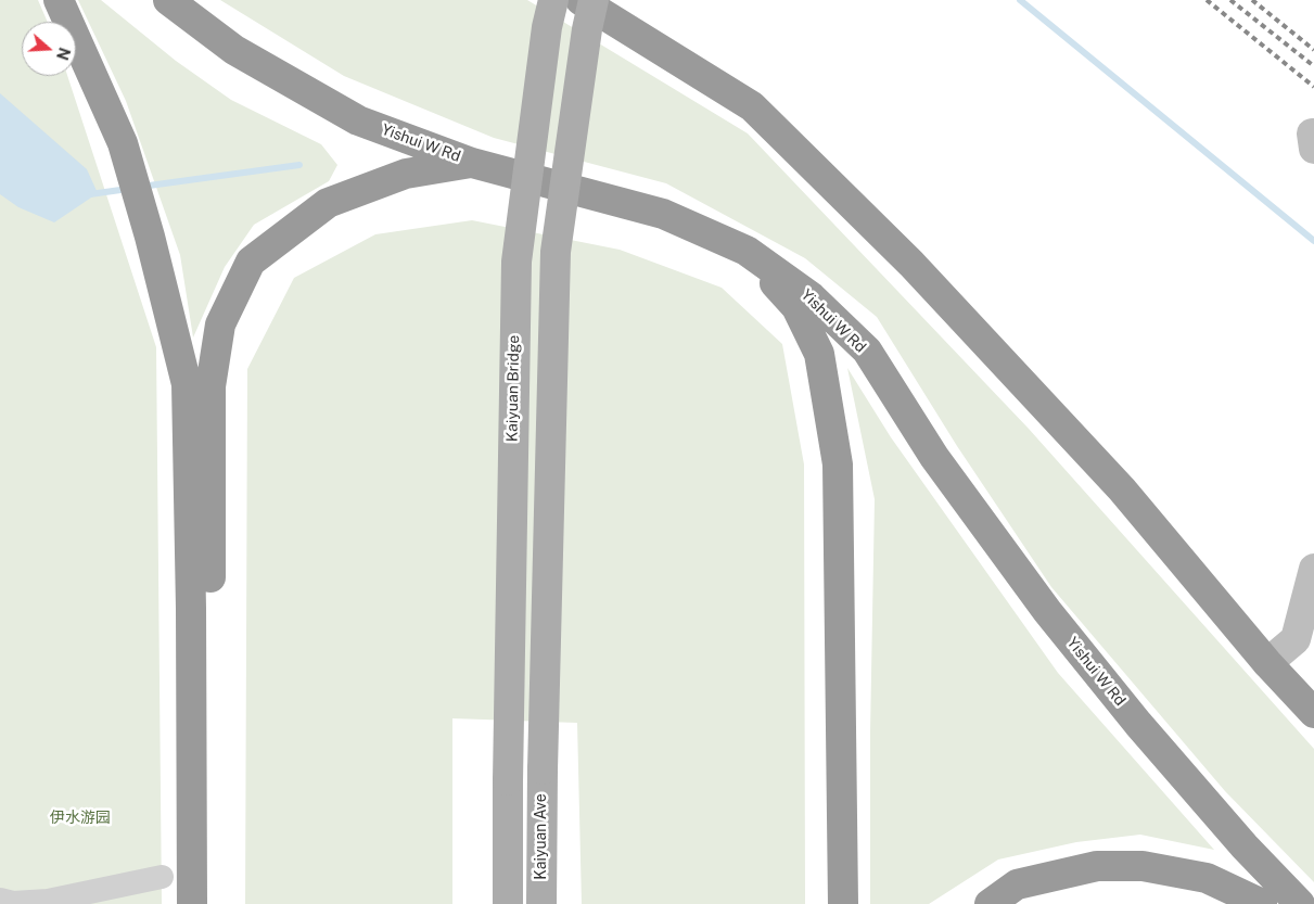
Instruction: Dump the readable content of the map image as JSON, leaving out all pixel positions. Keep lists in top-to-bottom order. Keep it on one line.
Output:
{"streets":{"highway":["Yishui W Rd"],"main road":["Kaiyuan Bridge","Kaiyuan Ave"]},"parks":["伊水游园"],"north":"right"}
